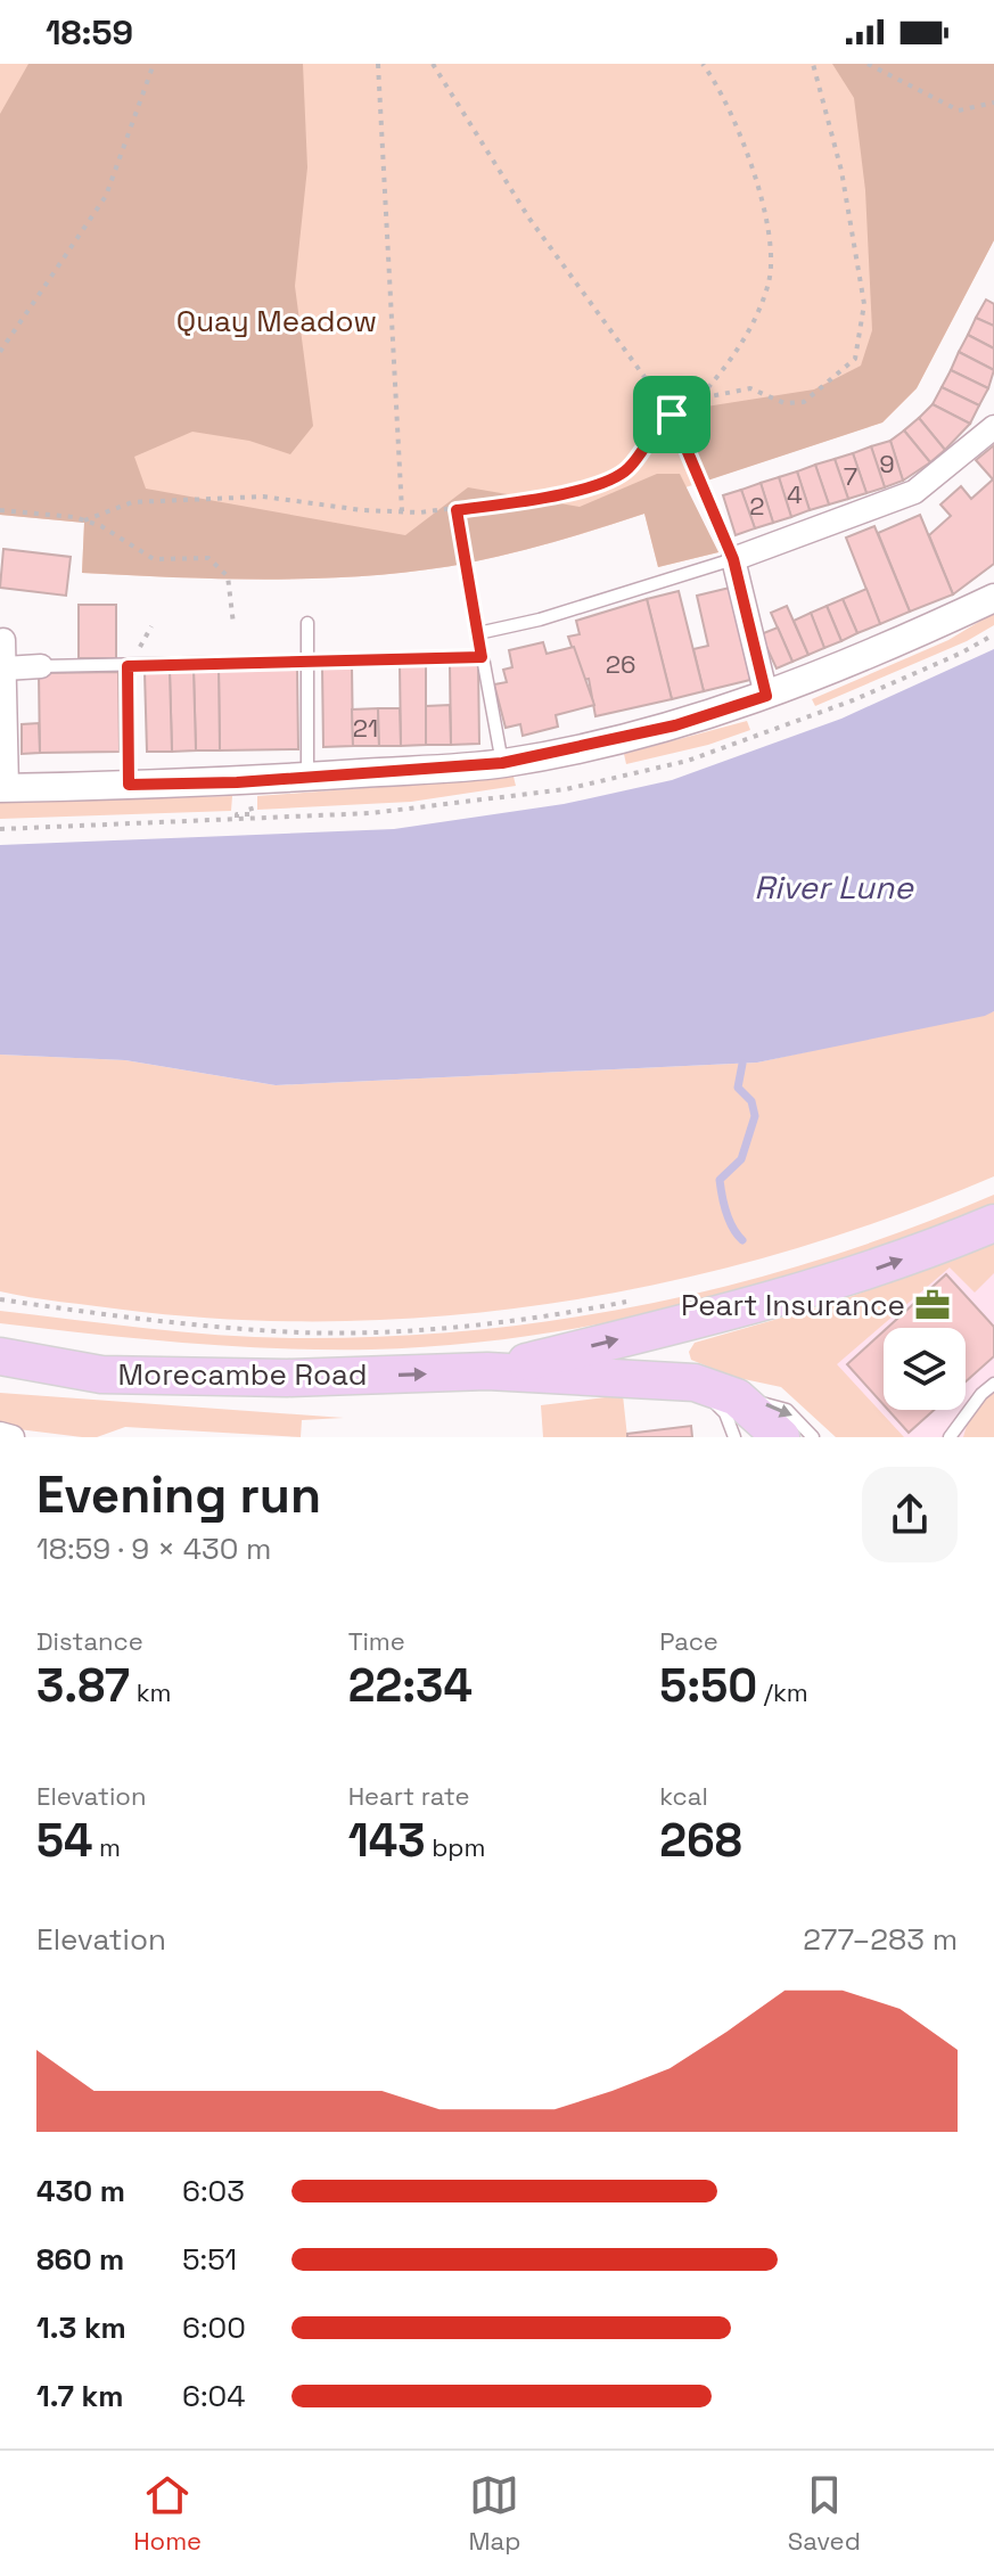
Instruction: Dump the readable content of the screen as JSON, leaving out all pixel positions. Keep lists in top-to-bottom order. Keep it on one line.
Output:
{"streets":{"main road":["Morecambe Road"]},"one_way":["Morecambe Road"],"water":["River Lune"],"parks":["Quay Meadow"],"places":{"office":["Peart Insurance"]},"house_numbers":["9","7","4","2","26","21"],"page":{"status":"18:59","heading":["Evening run","18:59 · 9 × 430 m"],"stats":[["Distance","3.87 km"],["Time","22:34"],["Pace","5:50 /km"],["Elevation","54 m"],["Heart rate","143 bpm"],["kcal","268"]],"chart":["Elevation","277–283 m"],"list":[{"name":"430 m","note":"6:03"},{"name":"860 m","note":"5:51"},{"name":"1.3 km","note":"6:00"},{"name":"1.7 km","note":"6:04"}],"tabs":["Home","Map","Saved"]}}
